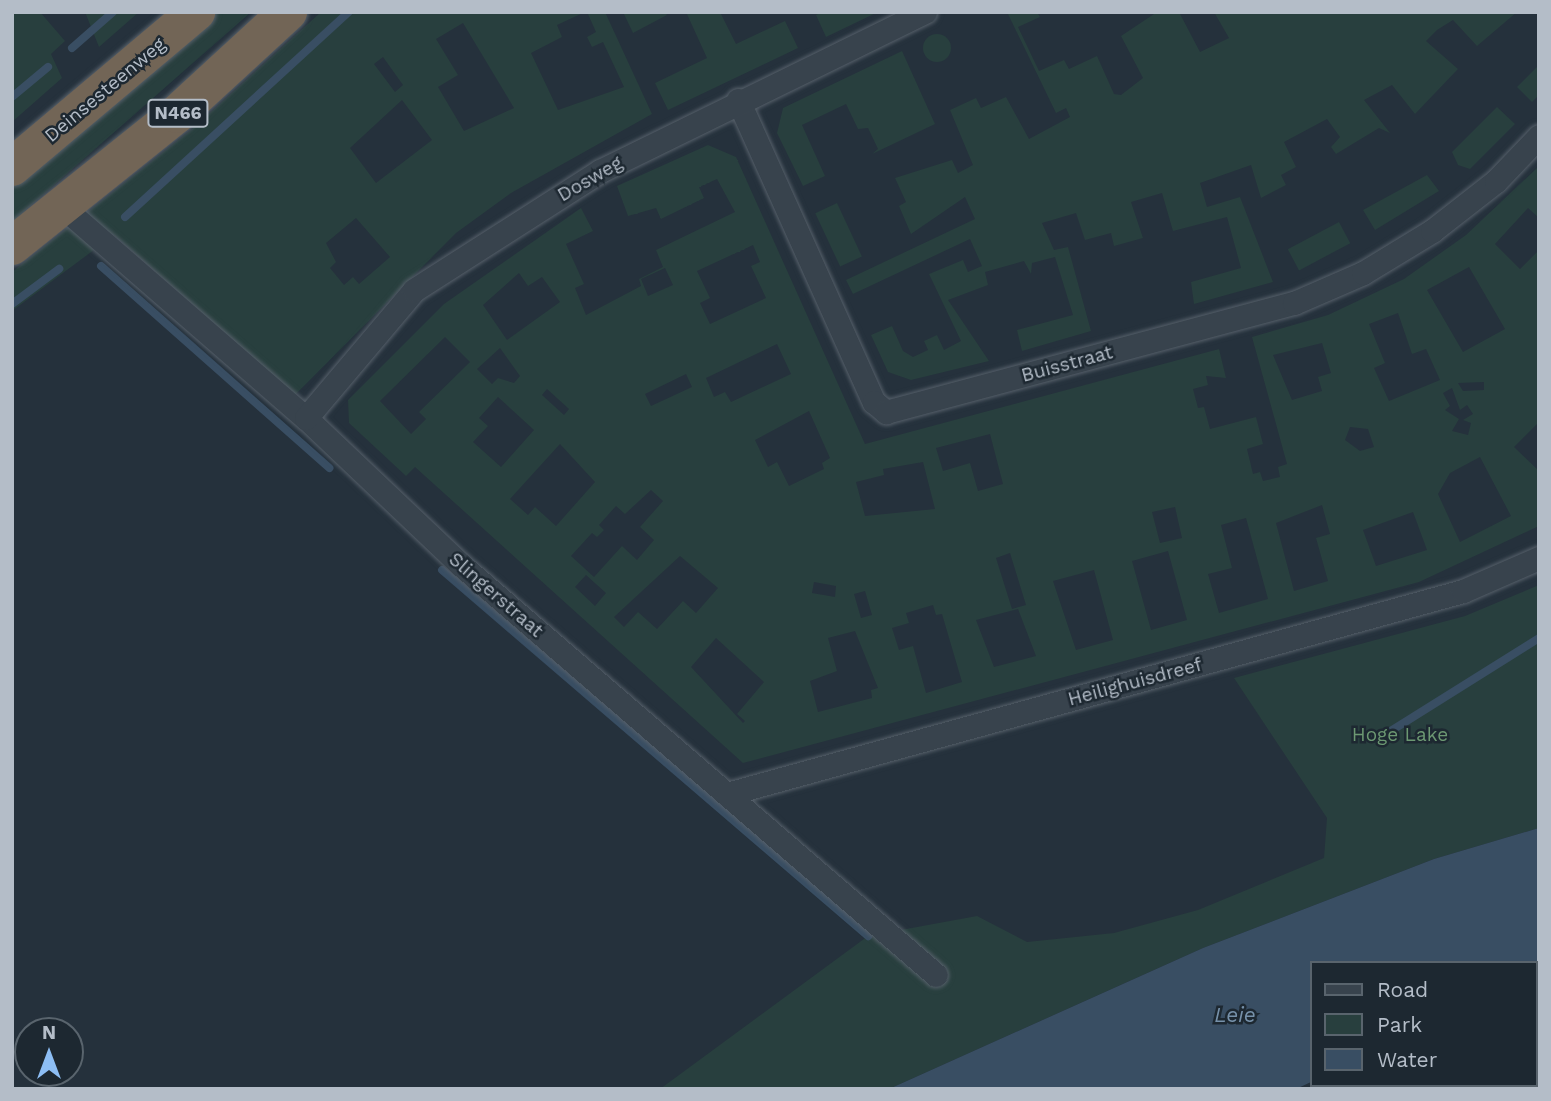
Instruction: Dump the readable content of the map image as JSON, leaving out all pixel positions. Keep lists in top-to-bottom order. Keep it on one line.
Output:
{"streets":{"highway":["Deinsesteenweg","N466"],"street":["Dosweg","Buisstraat","Slingerstraat","Heilighuisdreef"]},"crossings":[["N466","Slingerstraat"],["Dosweg","Buisstraat"],["Dosweg","Slingerstraat"],["Slingerstraat","Heilighuisdreef"]],"water":["Leie"],"parks":["Hoge Lake"],"legend":["Road","Park","Water"],"north":"top"}
